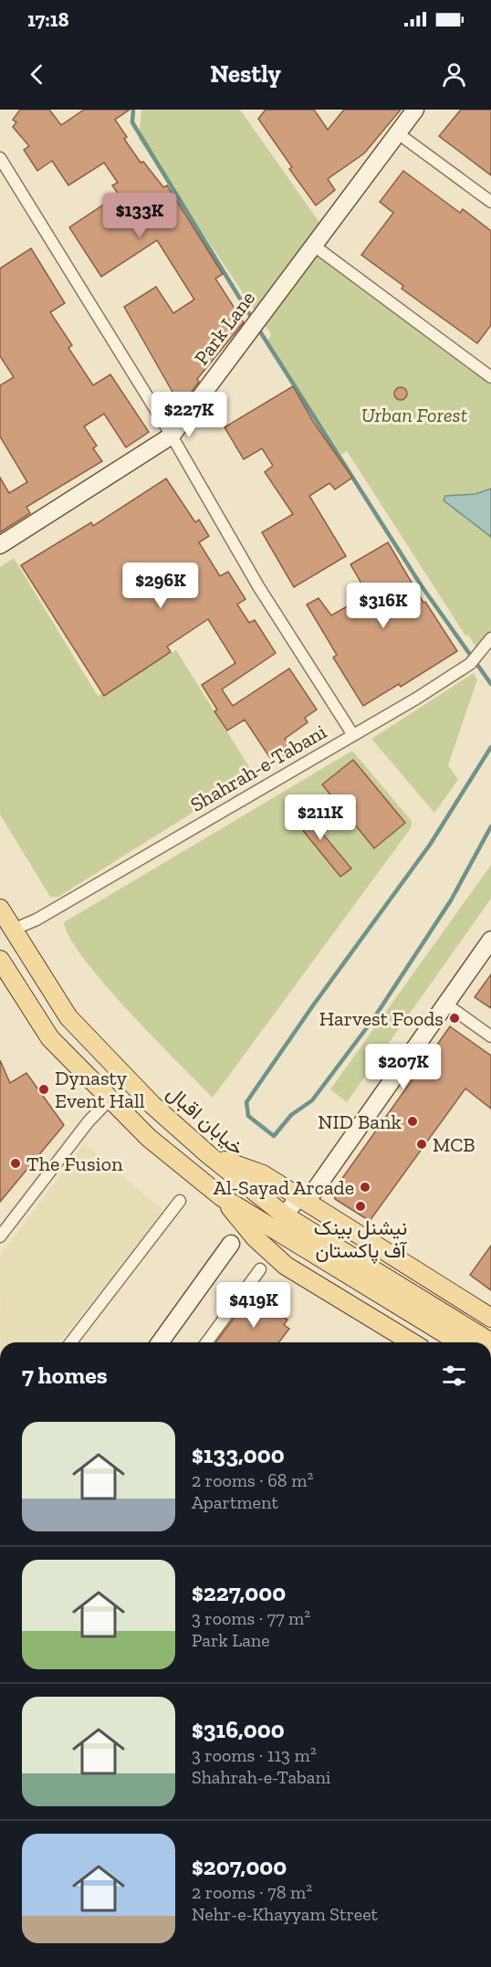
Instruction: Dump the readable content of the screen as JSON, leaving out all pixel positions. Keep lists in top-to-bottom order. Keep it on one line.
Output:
{"streets":{"main road":["خیابان اقبال"],"street":["Park Lane","Shahrah-e-Tabani"]},"crossings":[["Shahrah-e-Tabani","خیابان اقبال"]],"parks":["Urban Forest"],"places":["Harvest Foods","Dynasty Event Hall","NID Bank","MCB","The Fusion","Al-Sayad Arcade","نیشنل بینک آف پاکستان"],"page":{"status":"17:18","header":"Nestly","price":["$133K","$227K","$296K","$316K","$211K","$207K","$419K"],"heading":"7 homes","list":[{"name":"$133,000","note":"2 rooms · 68 m² · Apartment"},{"name":"$227,000","note":"3 rooms · 77 m² · Park Lane"},{"name":"$316,000","note":"3 rooms · 113 m² · Shahrah-e-Tabani"},{"name":"$207,000","note":"2 rooms · 78 m² · Nehr-e-Khayyam Street"}]}}
